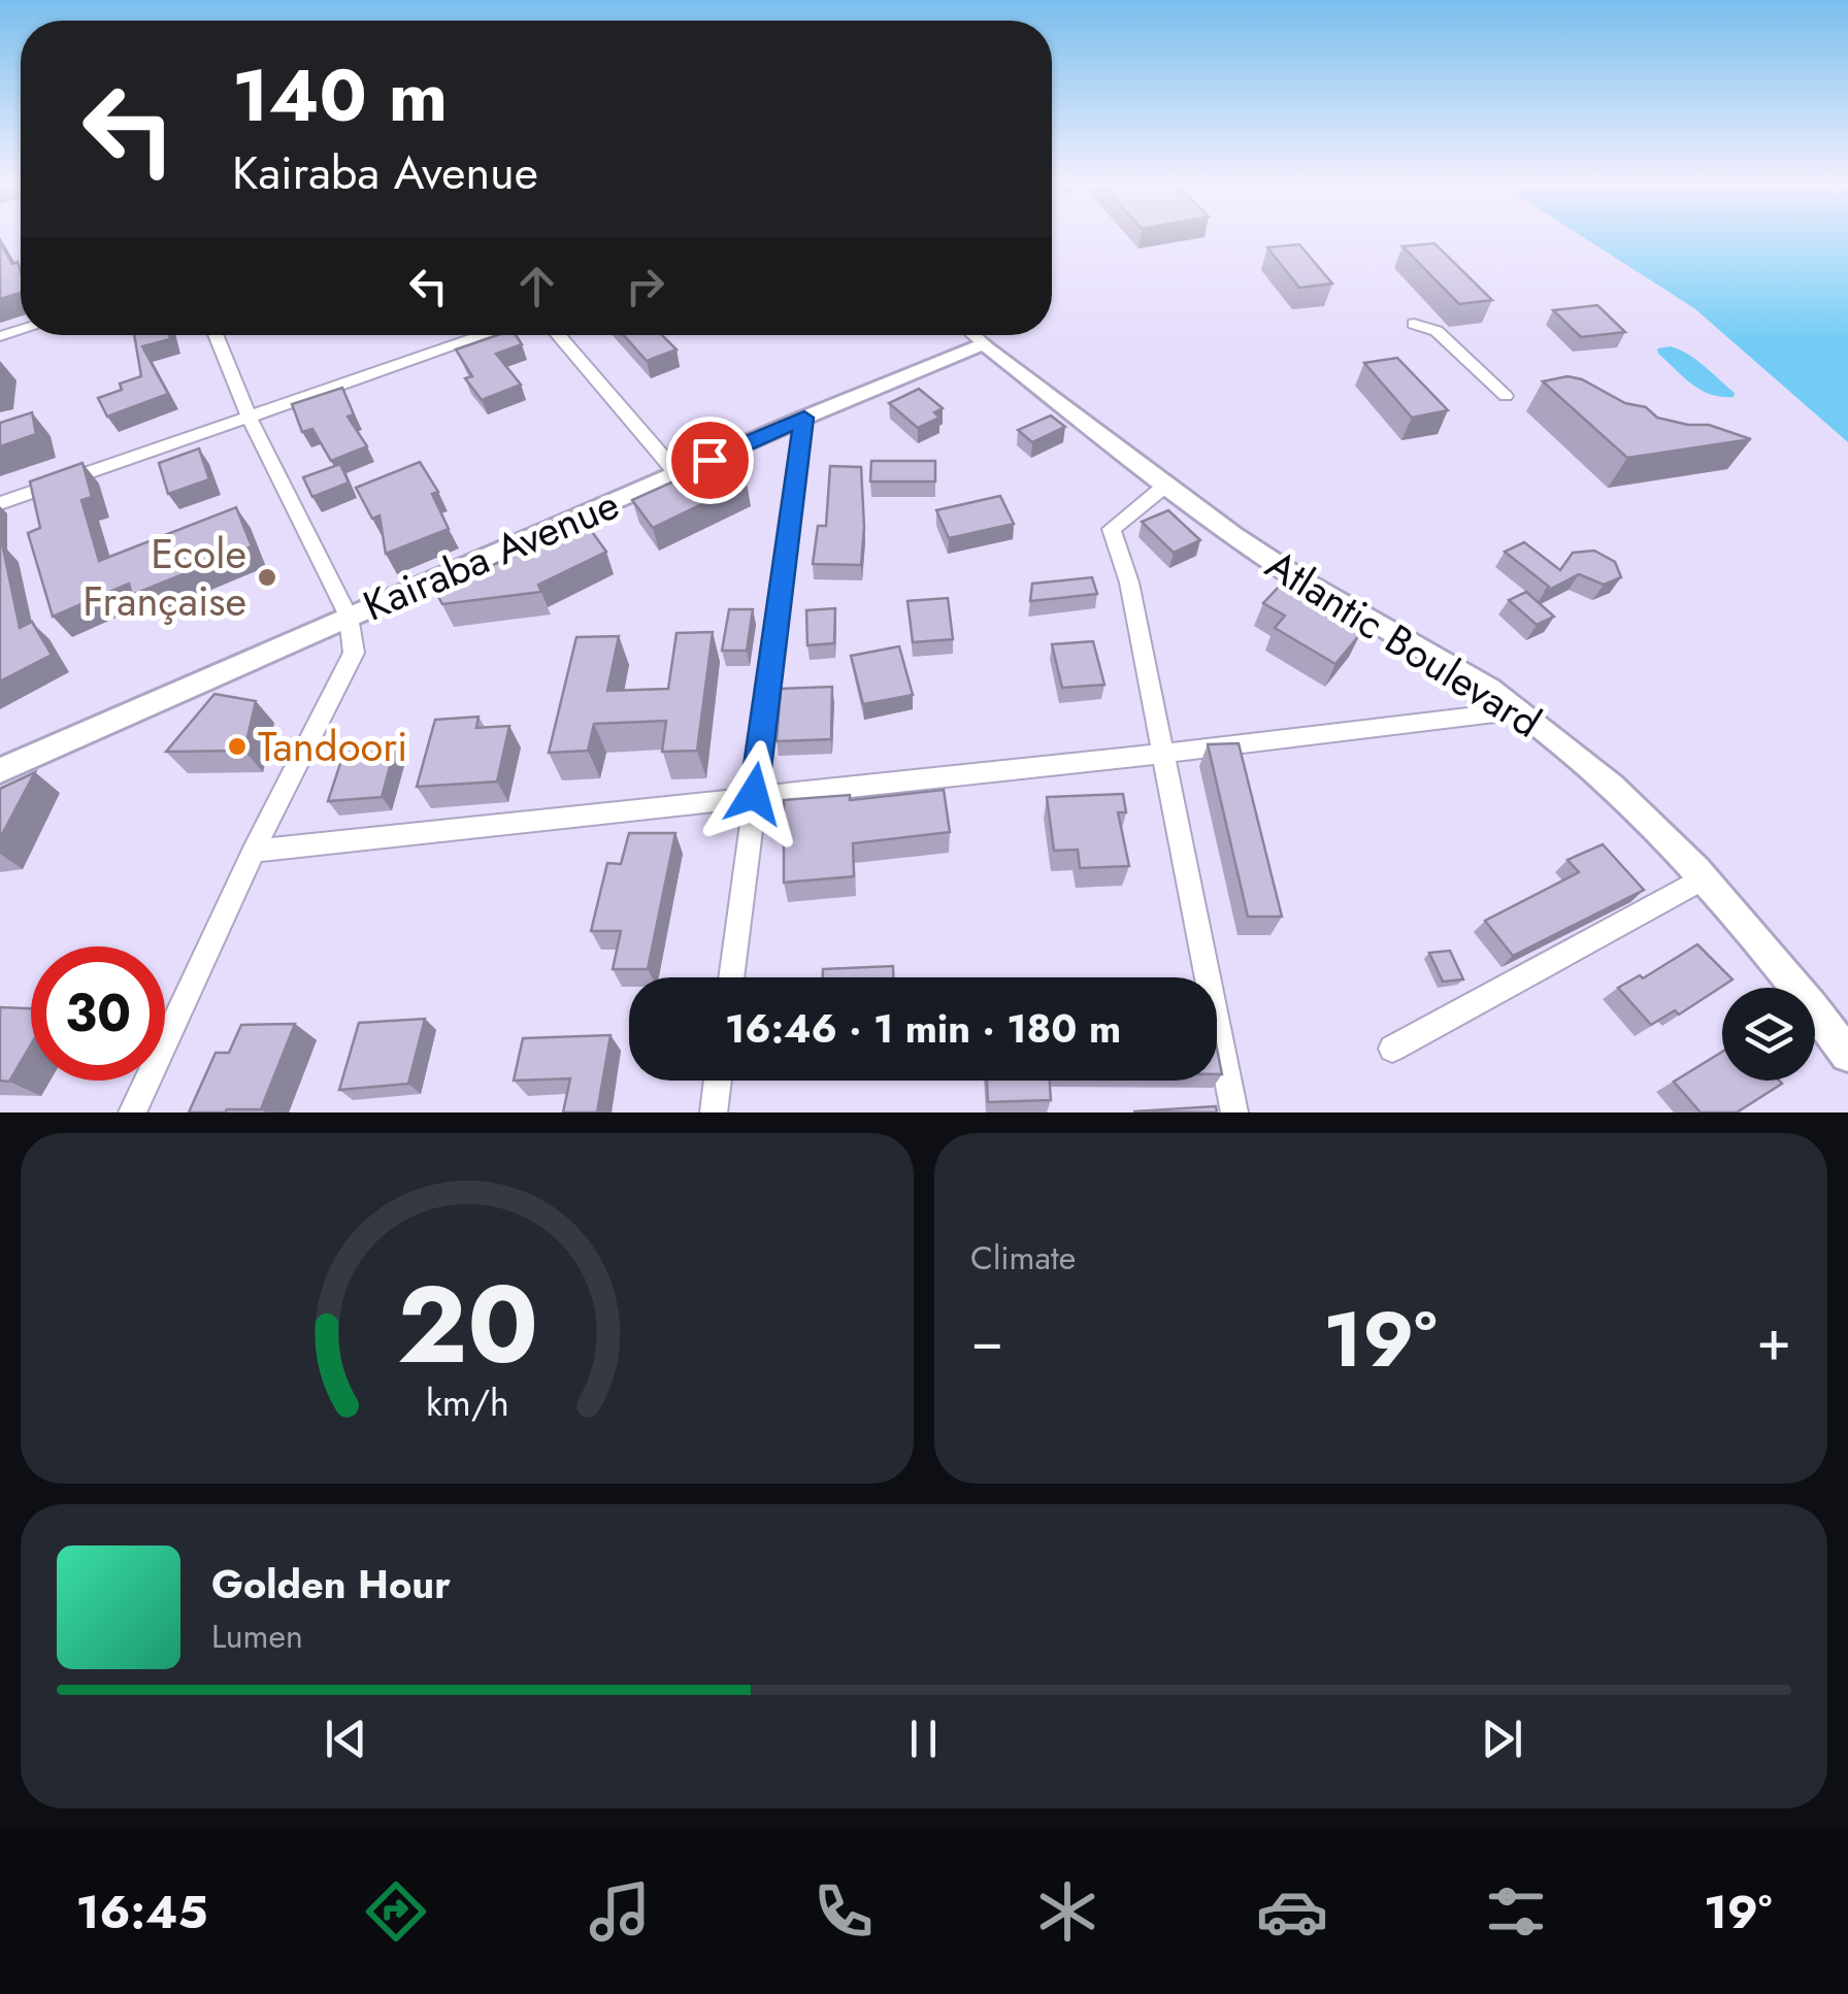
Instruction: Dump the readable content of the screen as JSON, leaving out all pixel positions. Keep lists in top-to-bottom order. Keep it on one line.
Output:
{"streets":{"street":["Kairaba Avenue","Atlantic Boulevard"]},"crossings":[["Kairaba Avenue","Atlantic Boulevard"]],"places":["Ecole Française","Tandoori"],"page":{"turn":["140 m","Kairaba Avenue"],"limit":"30","trip":"16:46 · 1 min · 180 m","tile":"Climate","heat":["−","19°","+"],"song":["Golden Hour","Lumen"],"tabs":["16:45","19°"],"gauge":["20","km/h"]}}
